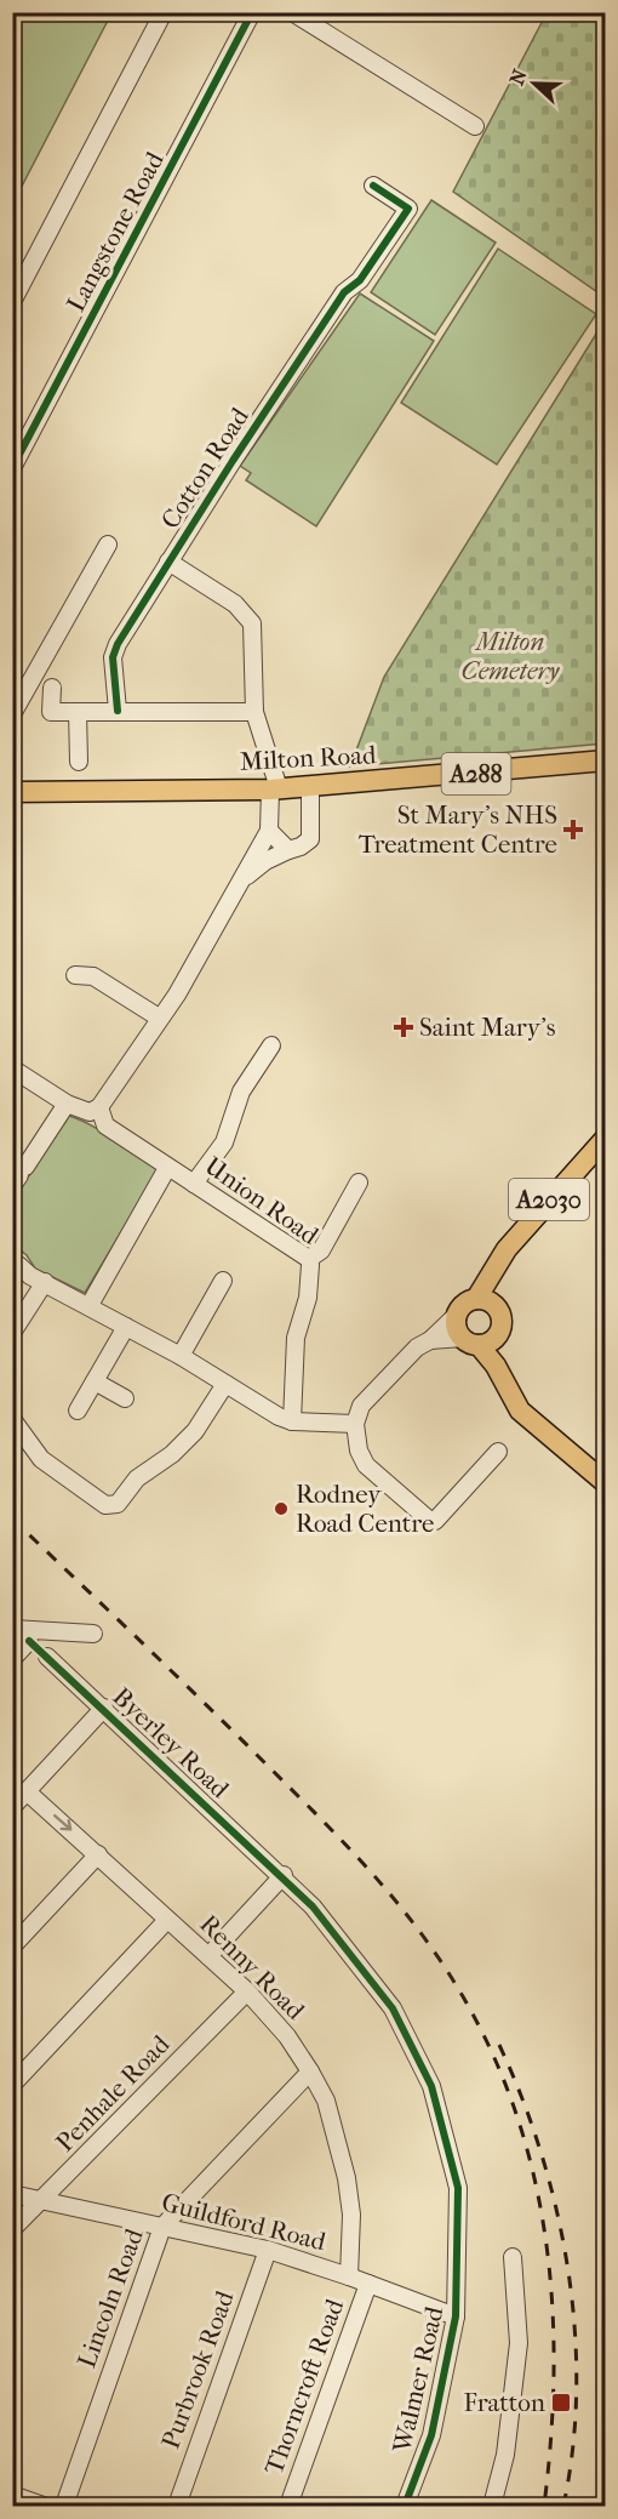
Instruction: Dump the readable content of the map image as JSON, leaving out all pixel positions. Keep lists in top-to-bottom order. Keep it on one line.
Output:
{"streets":{"main road":["Milton Road","A288","A2030"],"street":["Langstone Road","Cotton Road","Union Road","Byerley Road","Renny Road","Penhale Road","Guildford Road","Lincoln Road","Purbrook Road","Walmer Road","Thorncroft Road"]},"crossings":[["Byerley Road","Walmer Road"],["Renny Road","Penhale Road"],["Renny Road","Guildford Road"],["Renny Road","Lincoln Road"],["Penhale Road","Guildford Road"],["Guildford Road","Lincoln Road"],["Guildford Road","Purbrook Road"],["Guildford Road","Walmer Road"],["Guildford Road","Thorncroft Road"]],"parks":["Milton Cemetery"],"places":{"health":["St Mary’s NHS Treatment Centre","Saint Mary's"],"other":["Rodney Road Centre"],"transit":["Fratton"]},"north":"left"}
